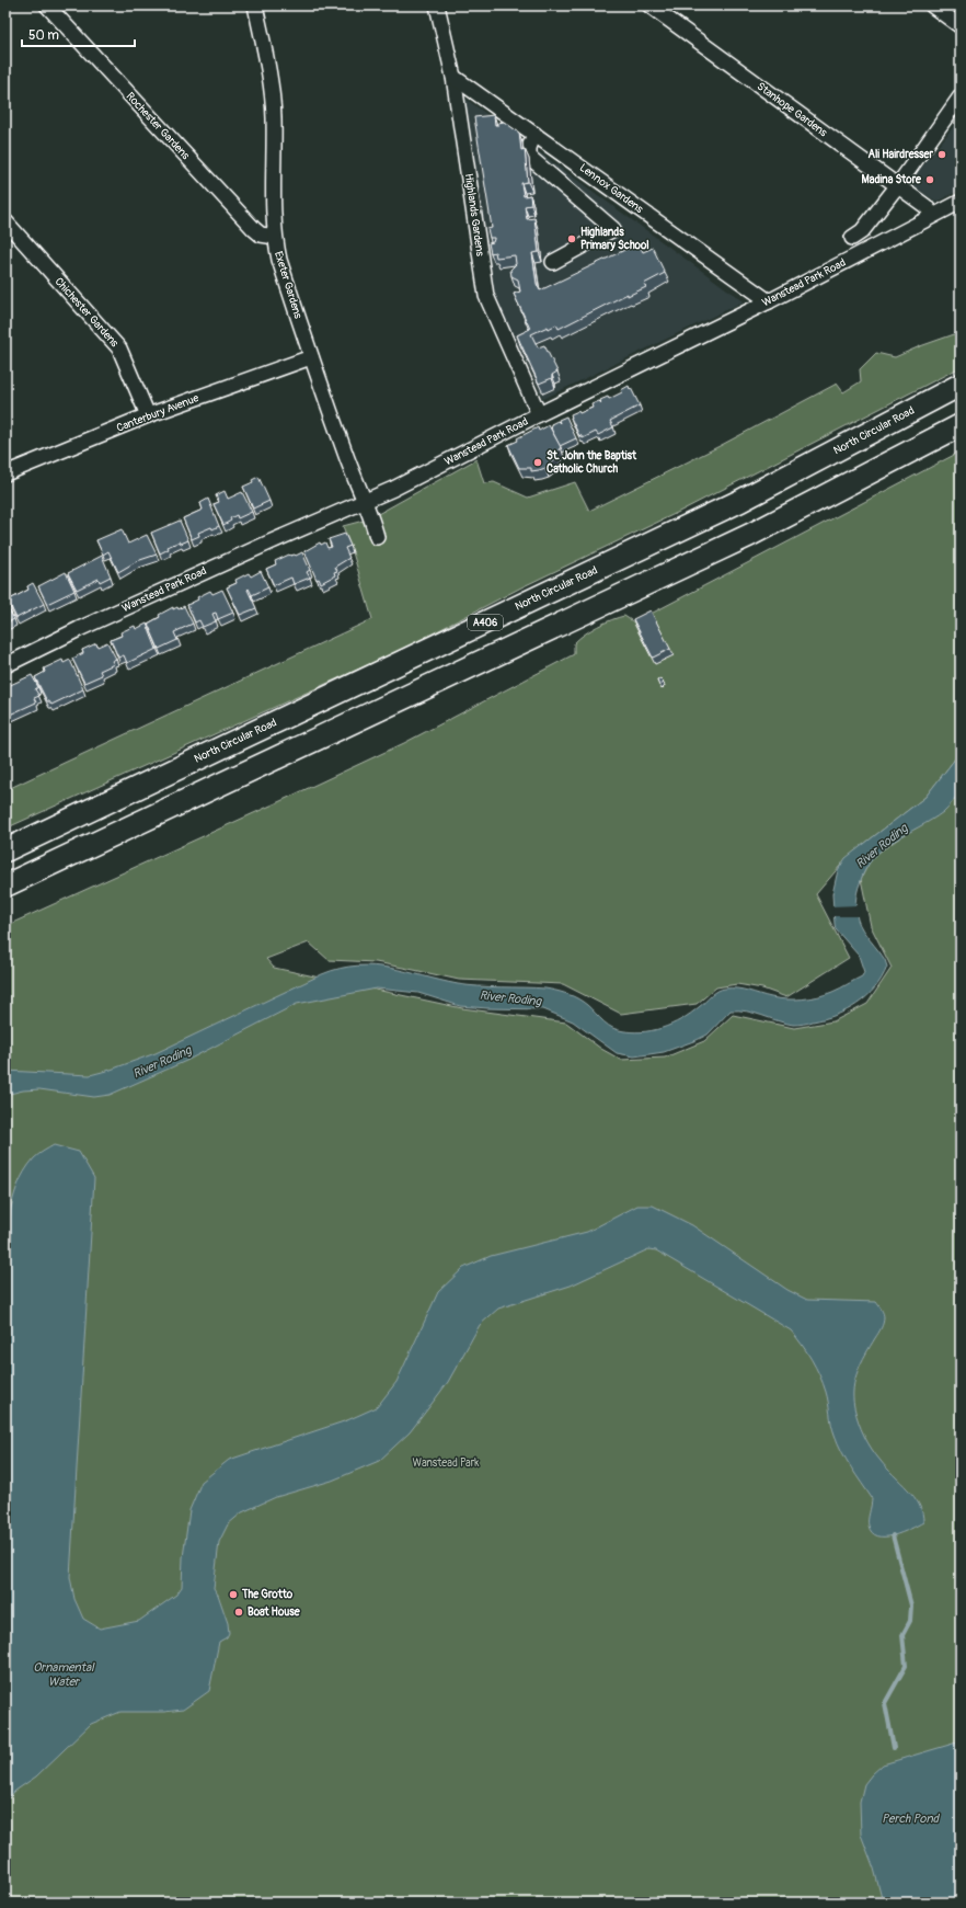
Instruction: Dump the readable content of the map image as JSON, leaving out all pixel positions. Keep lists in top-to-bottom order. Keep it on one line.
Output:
{"streets":{"highway":["North Circular Road","A406"],"street":["Stanhope Gardens","Rochester Gardens","Lennox Gardens","Highlands Gardens","Wanstead Park Road","Exeter Gardens","Chichester Gardens","Canterbury Avenue"]},"crossings":[["Stanhope Gardens","Wanstead Park Road"],["Rochester Gardens","Exeter Gardens"],["Lennox Gardens","Highlands Gardens"],["Lennox Gardens","Wanstead Park Road"],["Highlands Gardens","Wanstead Park Road"],["Wanstead Park Road","Exeter Gardens"],["Exeter Gardens","Canterbury Avenue"],["Chichester Gardens","Canterbury Avenue"]],"water":["River Roding","Ornamental Water","Perch Pond"],"parks":["Wanstead Park"],"places":["Ali Hairdresser","Madina Store","Highlands Primary School","St. John the Baptist Catholic Church","The Grotto","Boat House"],"scale_bar":"50 m"}
